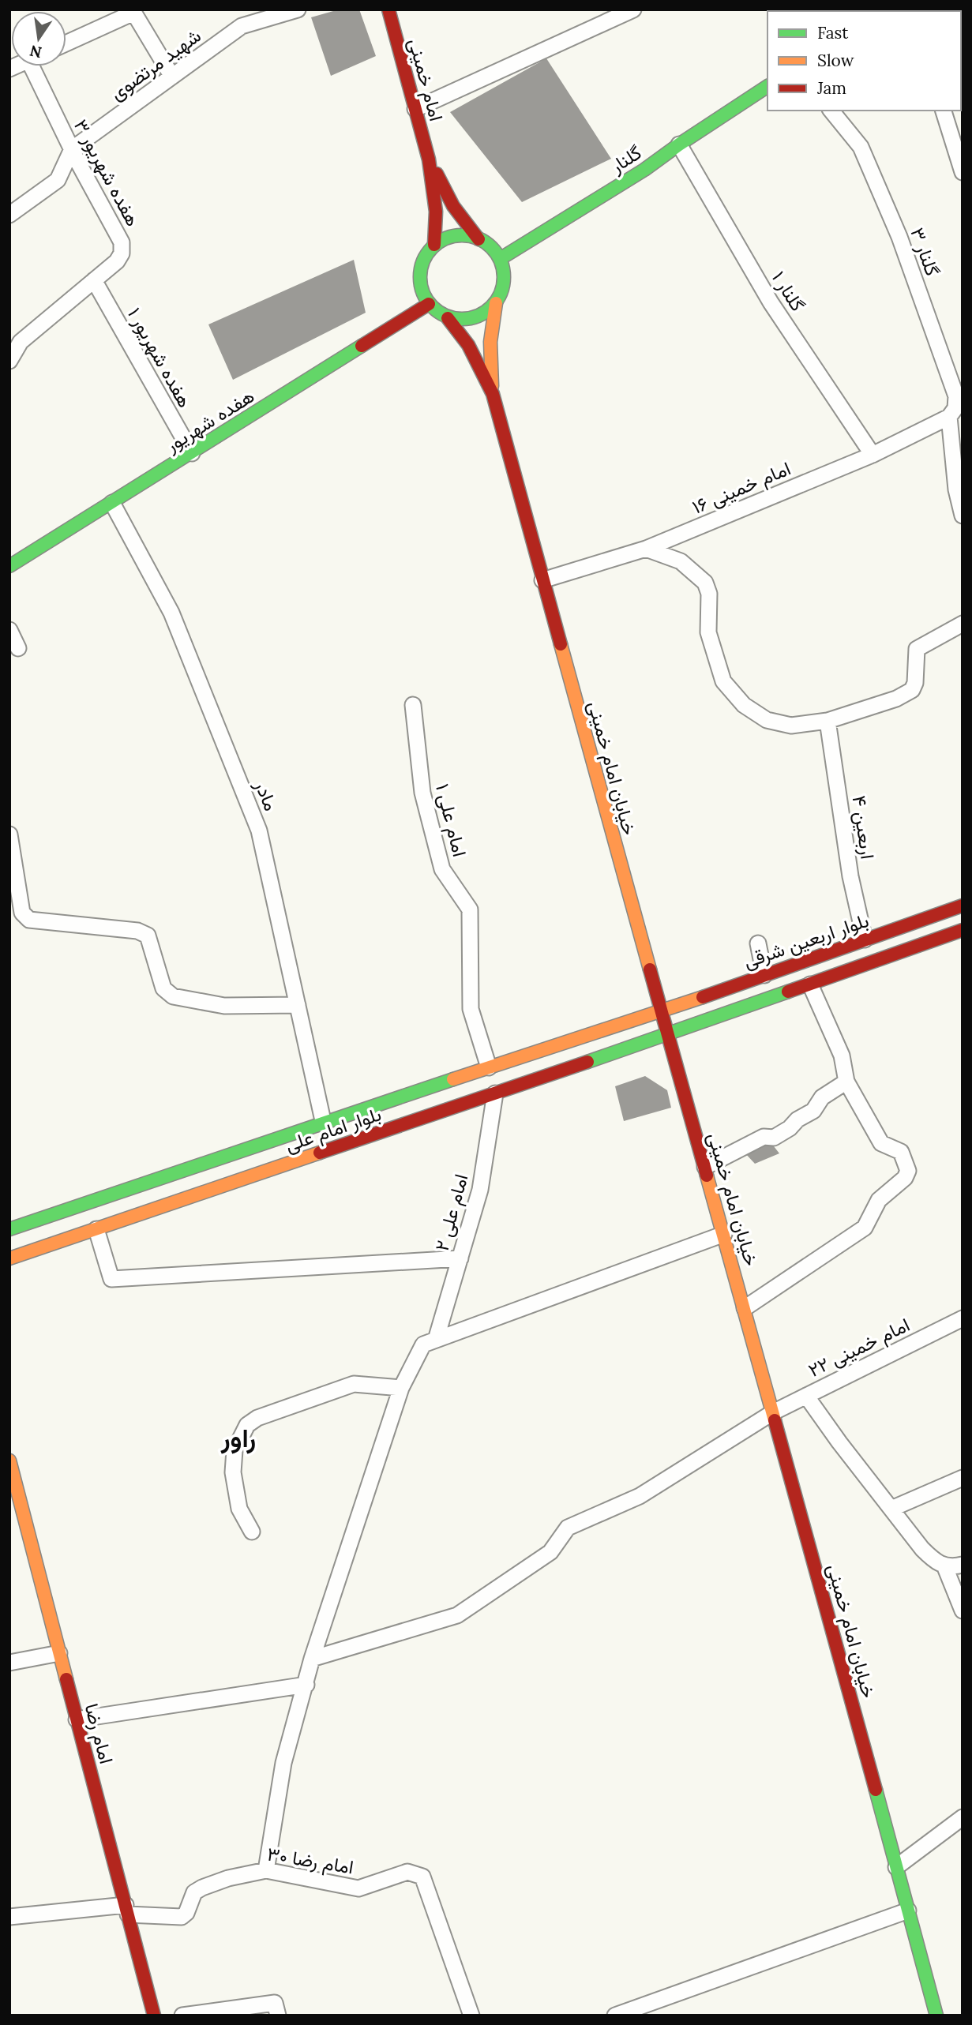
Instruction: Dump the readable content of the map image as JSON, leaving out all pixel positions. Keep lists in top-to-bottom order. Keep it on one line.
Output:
{"streets":{"main road":["امام خمینی","گلنار","هفده شهریور","خیابان امام خمینی","بلوار اربعین شرقی","بلوار امام علی","امام رضا"],"street":["شهید مرتضوی","هفده شهریور ۳","گلنار ۳","گلنار ۱","هفده شهریور ۱","امام خمینی ۱۶","مادر","امام علی ۱","اربعین ۴","امام علی ۲","امام خمینی ۲۲","امام رضا ۳۰"]},"crossings":[["شهید مرتضوی","هفده شهریور ۳"],["گلنار","گلنار ۱"],["گلنار","هفده شهریور"],["هفده شهریور ۳","هفده شهریور ۱"],["گلنار ۳","امام خمینی ۱۶"],["گلنار ۱","امام خمینی ۱۶"],["هفده شهریور ۱","هفده شهریور"],["هفده شهریور","مادر"],["امام خمینی ۱۶","خیابان امام خمینی"],["خیابان امام خمینی","بلوار اربعین شرقی"],["خیابان امام خمینی","بلوار امام علی"],["خیابان امام خمینی","امام خمینی ۲۲"],["مادر","بلوار امام علی"],["امام علی ۱","بلوار امام علی"],["اربعین ۴","بلوار اربعین شرقی"],["بلوار اربعین شرقی","بلوار امام علی"],["بلوار امام علی","امام علی ۲"],["امام رضا","امام رضا ۳۰"]],"districts":["راور"],"legend":["Fast","Slow","Jam"],"north":"bottom"}
